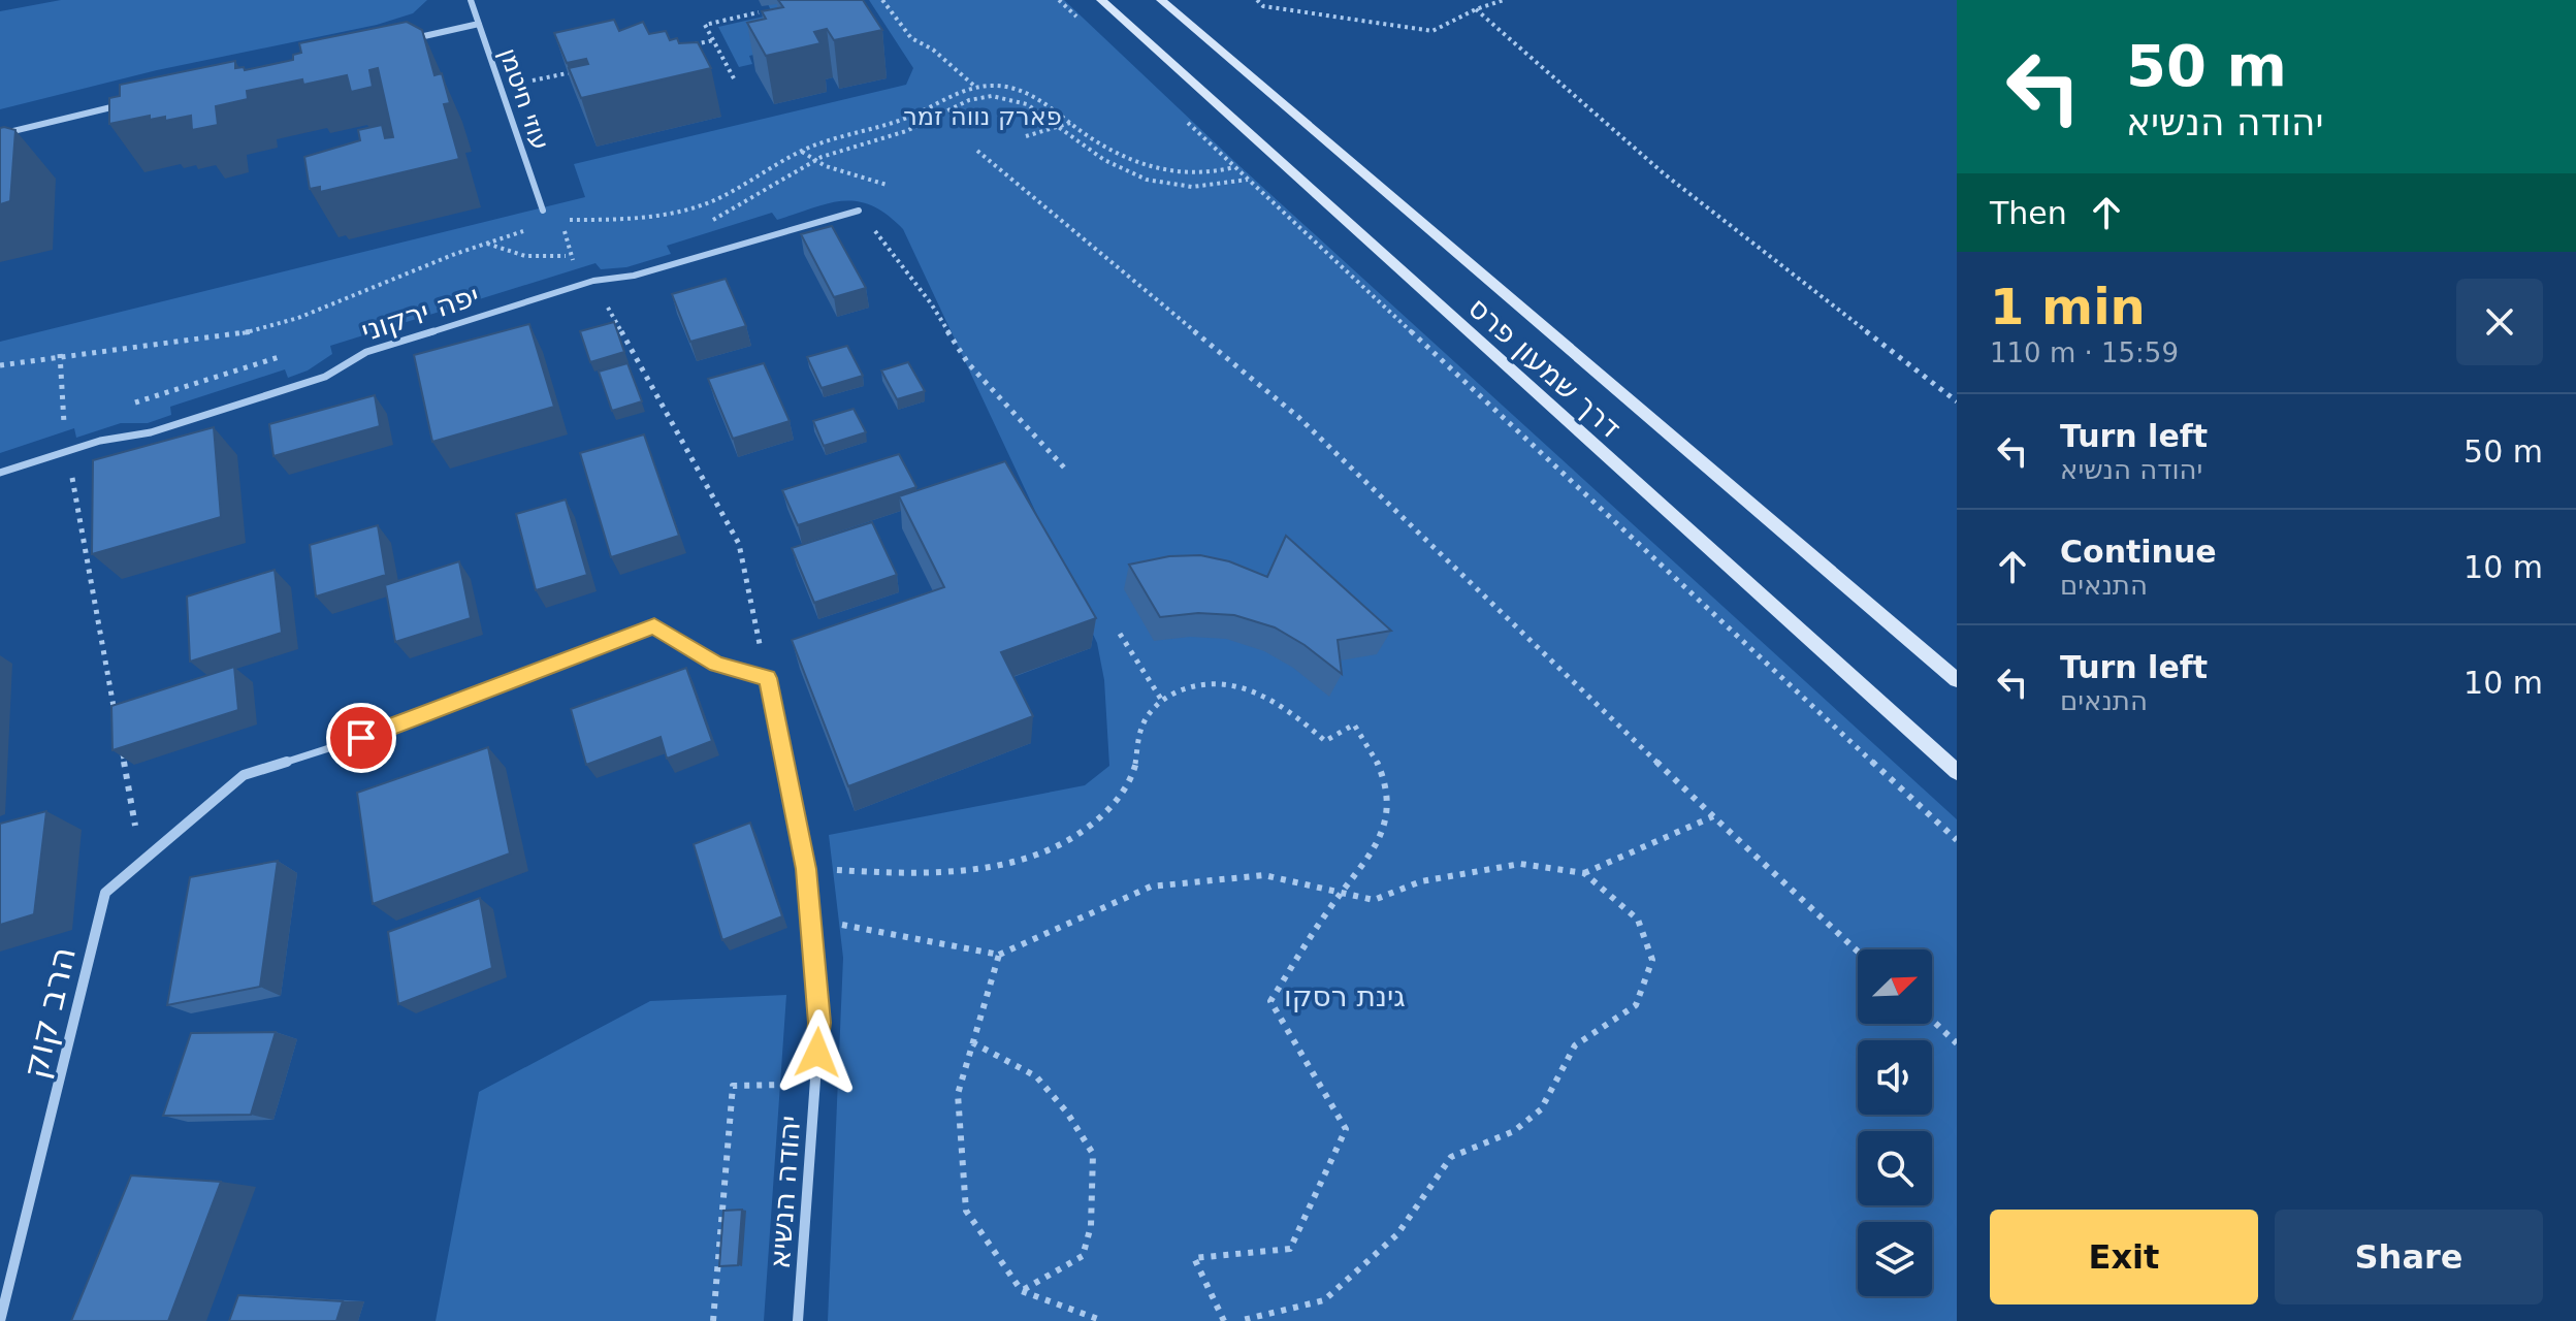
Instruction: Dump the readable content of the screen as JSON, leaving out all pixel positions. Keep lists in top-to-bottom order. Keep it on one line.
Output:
{"streets":{"street":["עוזי חיטמן","יפה ירקוני","דרך שמעון פרס","הרב קוק","יהודה הנשיא"]},"crossings":[["הרב קוק","יהודה הנשיא"]],"parks":["פארק נווה זמר","גינת רסקו"],"north":"top right","page":{"turn":["50 m","יהודה הנשיא"],"then":"Then","heading":["1 min","110 m · 15:59"],"list":[{"name":"Turn left","note":"יהודה הנשיא","value":"50 m"},{"name":"Continue","note":"התנאים","value":"10 m"},{"name":"Turn left","note":"התנאים","value":"10 m"}],"buttons":["Exit","Share"]}}
